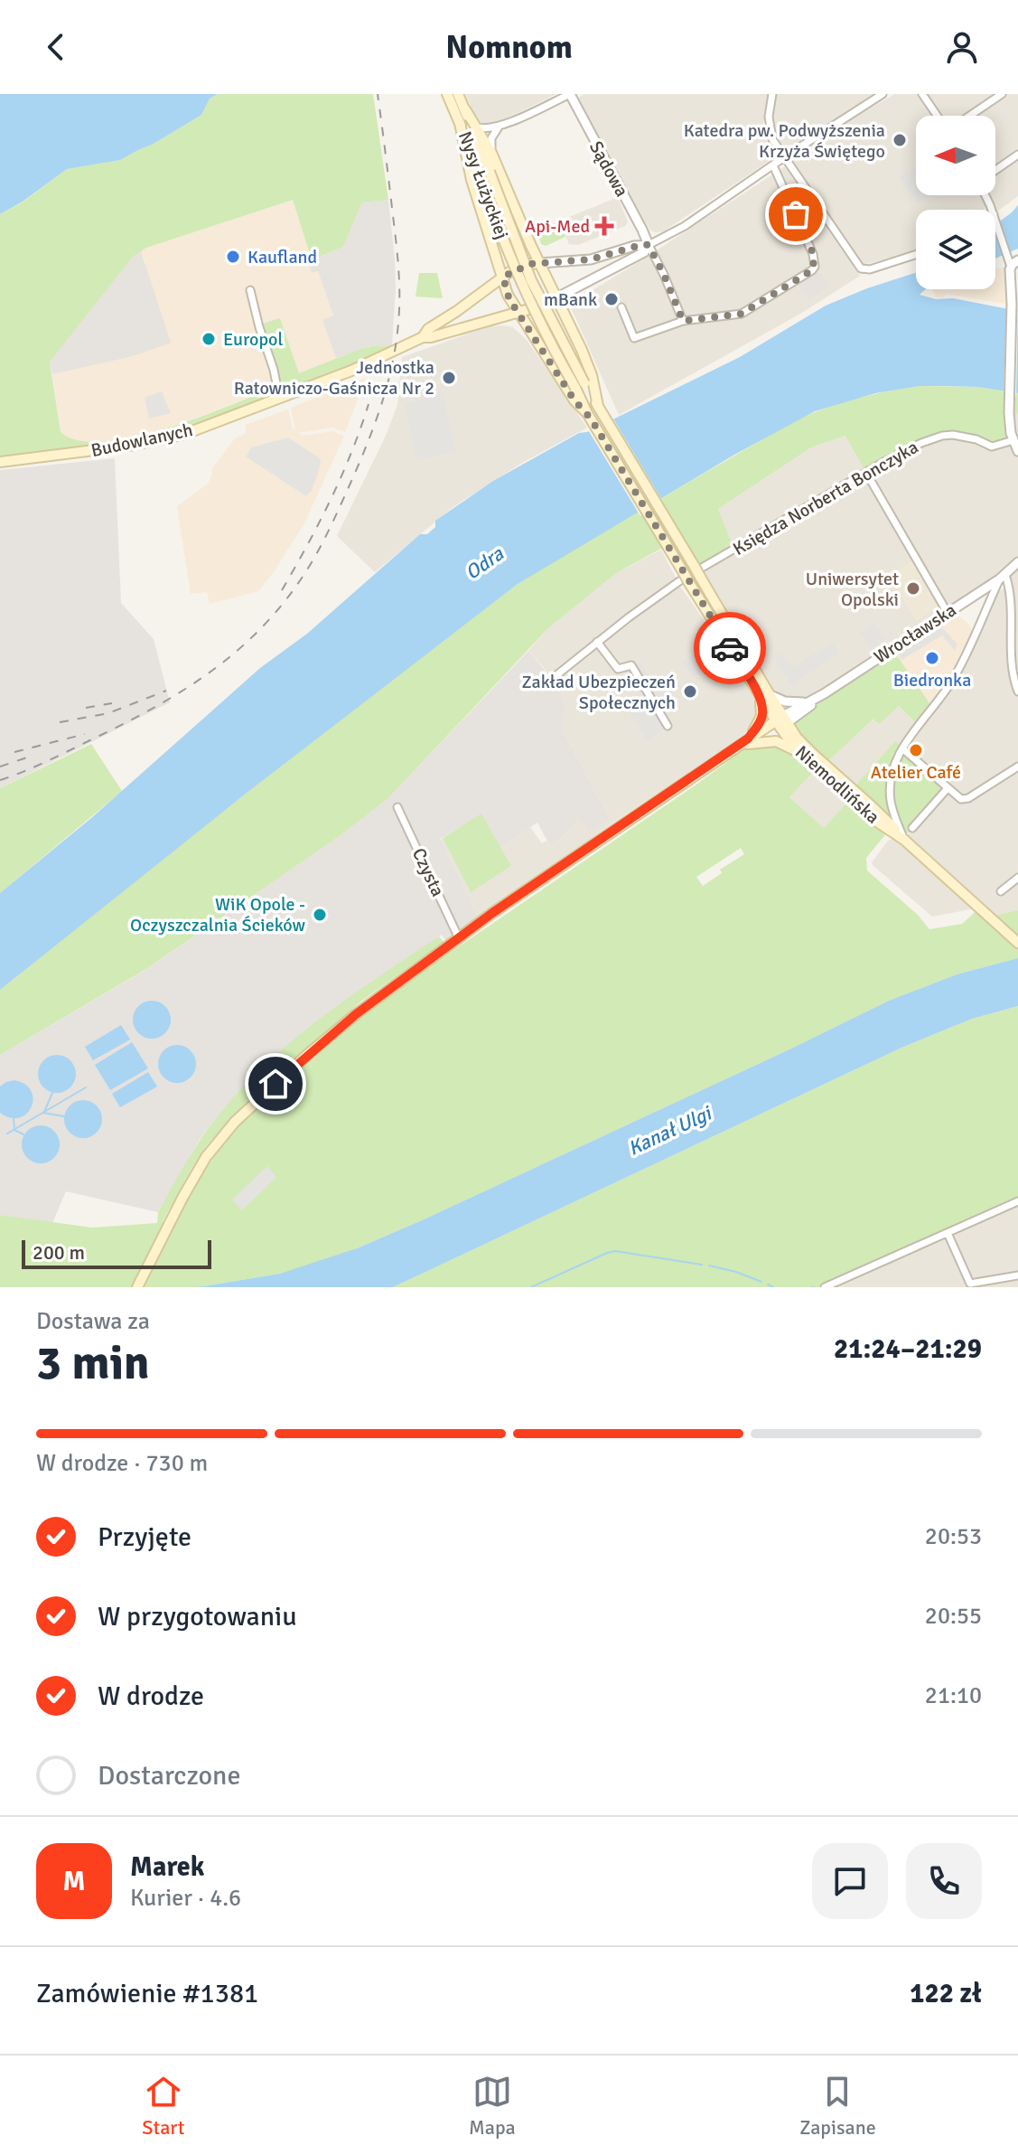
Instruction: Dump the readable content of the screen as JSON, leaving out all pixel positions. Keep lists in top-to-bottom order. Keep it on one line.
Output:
{"streets":{"main road":["Nysy Łużyckiej","Budowlanych","Wrocławska","Niemodlińska"],"street":["Sądowa","Księdza Norberta Bonczyka","Czysta"]},"crossings":[["Nysy Łużyckiej","Księdza Norberta Bonczyka"],["Nysy Łużyckiej","Wrocławska"],["Nysy Łużyckiej","Niemodlińska"],["Wrocławska","Niemodlińska"],["Wrocławska","Czysta"]],"water":["Odra","Kanał Ulgi"],"places":{"other":["Katedra pw. Podwyższenia Krzyża Świętego","Kaufland","mBank","Europol","Jednostka Ratowniczo-Gaśnicza Nr 2","Uniwersytet Opolski","Biedronka","Zakład Ubezpieczeń Społecznych","Atelier Café","WiK Opole - Oczyszczalnia Ścieków"],"health":["Api-Med"]},"scale_bar":"200 m","north":"left","page":{"header":"Nomnom","scale":"200 m","heading":["3 min","Dostawa za","21:24–21:29"],"panel":["Marek","Kurier · 4.6","Zamówienie #1381","122 zł"],"bar":"W drodze · 730 m","list":[["Przyjęte","20:53"],["W przygotowaniu","20:55"],["W drodze","21:10"],"Dostarczone"],"round":"M","tabs":["Start","Mapa","Zapisane"]}}
